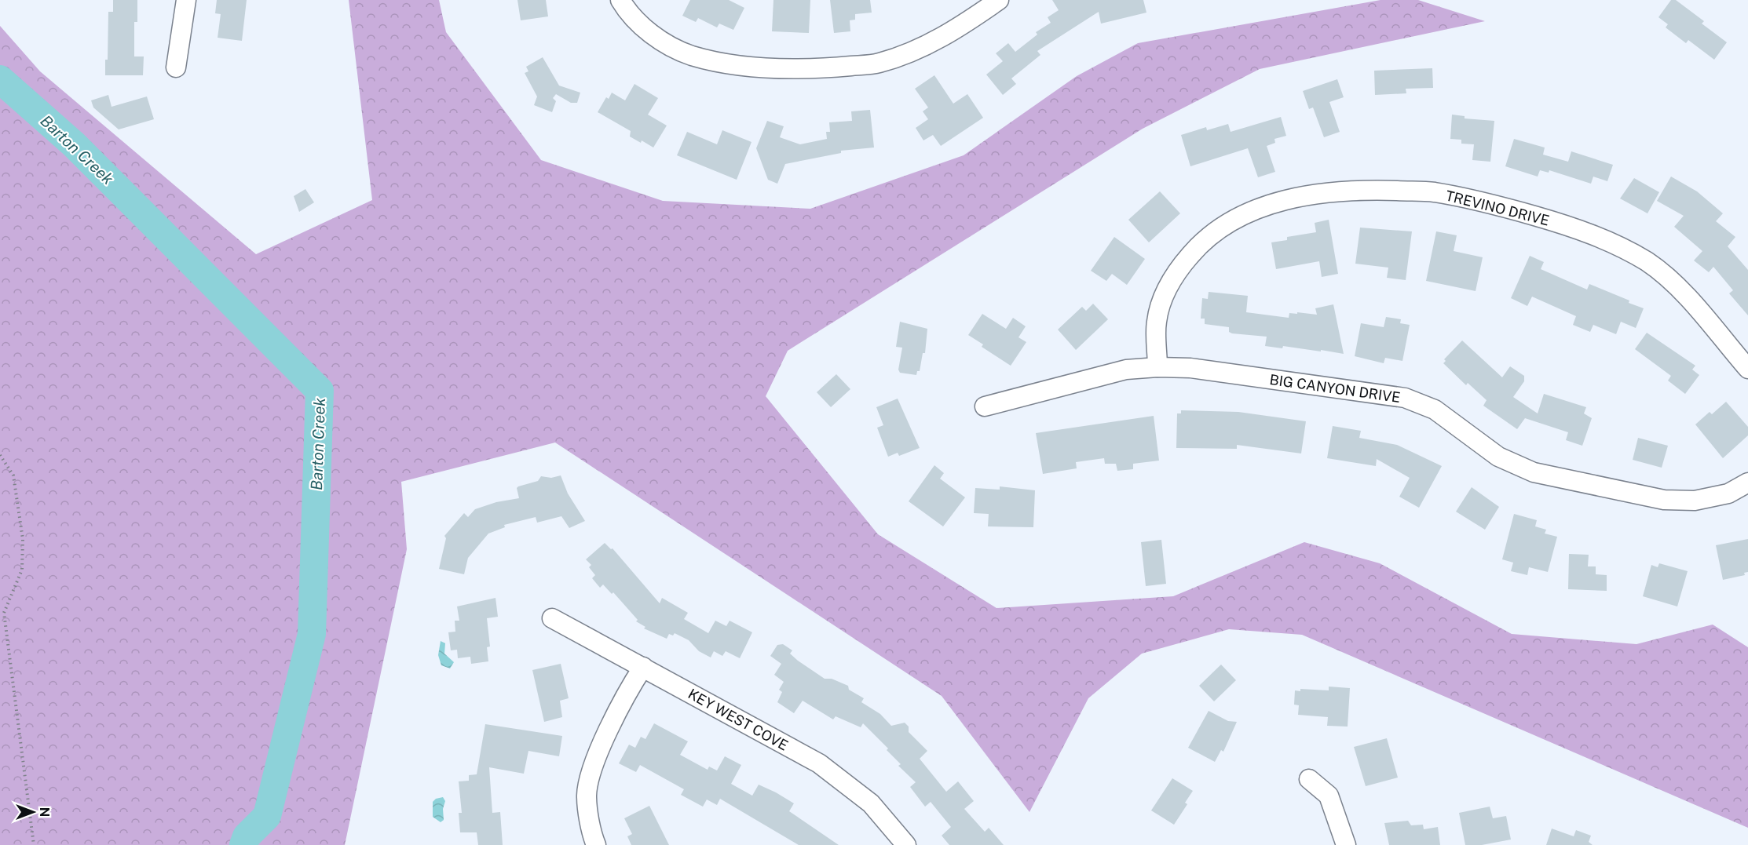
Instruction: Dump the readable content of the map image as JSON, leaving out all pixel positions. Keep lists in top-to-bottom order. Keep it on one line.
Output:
{"streets":{"street":["TREVINO DRIVE","BIG CANYON DRIVE","KEY WEST COVE"]},"crossings":[["TREVINO DRIVE","BIG CANYON DRIVE"]],"water":["Barton Creek"],"north":"right"}
